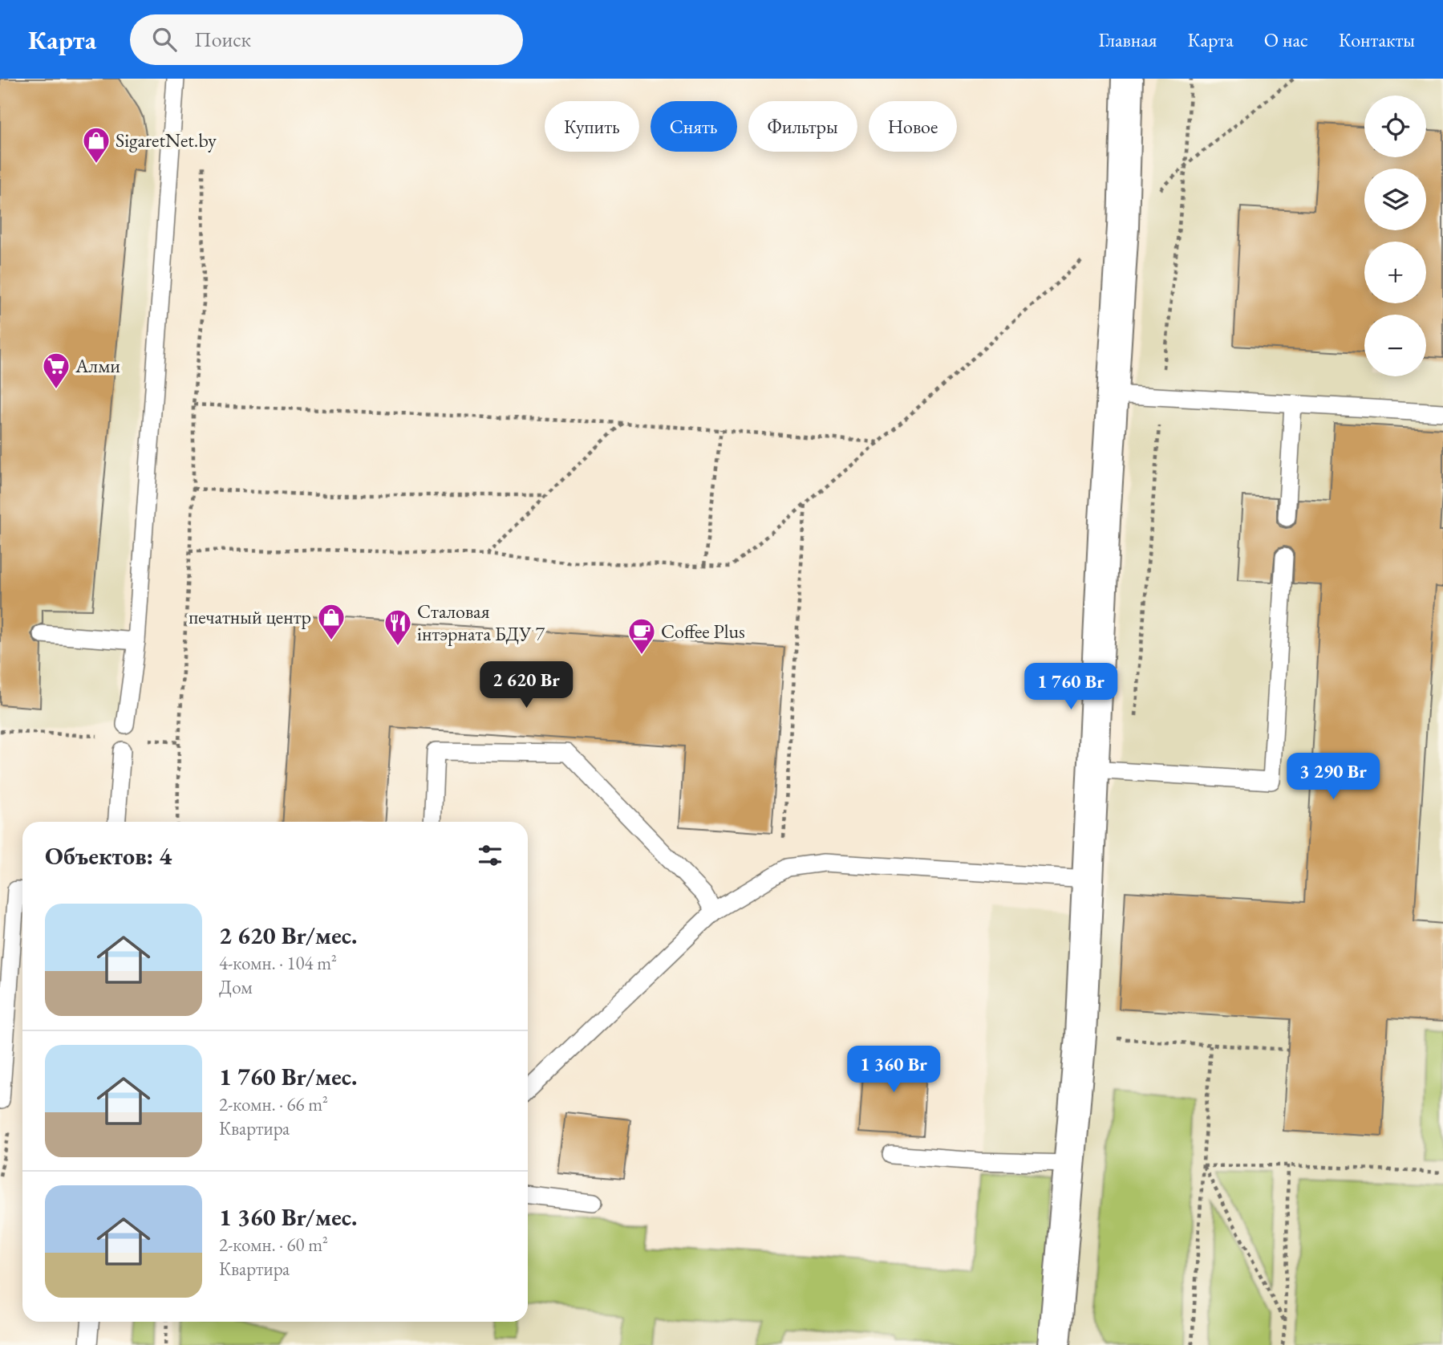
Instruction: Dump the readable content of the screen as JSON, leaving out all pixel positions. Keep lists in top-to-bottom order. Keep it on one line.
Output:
{"places":{"shop":["SigaretNet.by","печатный центр"],"supermarket":["Алми"],"restaurant":["Сталовая інтэрната БДУ 7"],"cafe":["Coffee Plus"]},"page":{"header":"Карта","search":"Поиск","nav":["Главная","Карта","О нас","Контакты"],"map_buttons":["+","−"],"chip":["Купить","Снять","Фильтры","Новое"],"price":["2 620 Br","1 760 Br","3 290 Br","1 360 Br"],"heading":"Объектов: 4","list":[{"name":"2 620 Br/мес.","note":"4-комн. · 104 m² · Дом"},{"name":"1 760 Br/мес.","note":"2-комн. · 66 m² · Квартира"},{"name":"1 360 Br/мес.","note":"2-комн. · 60 m² · Квартира"}]}}
